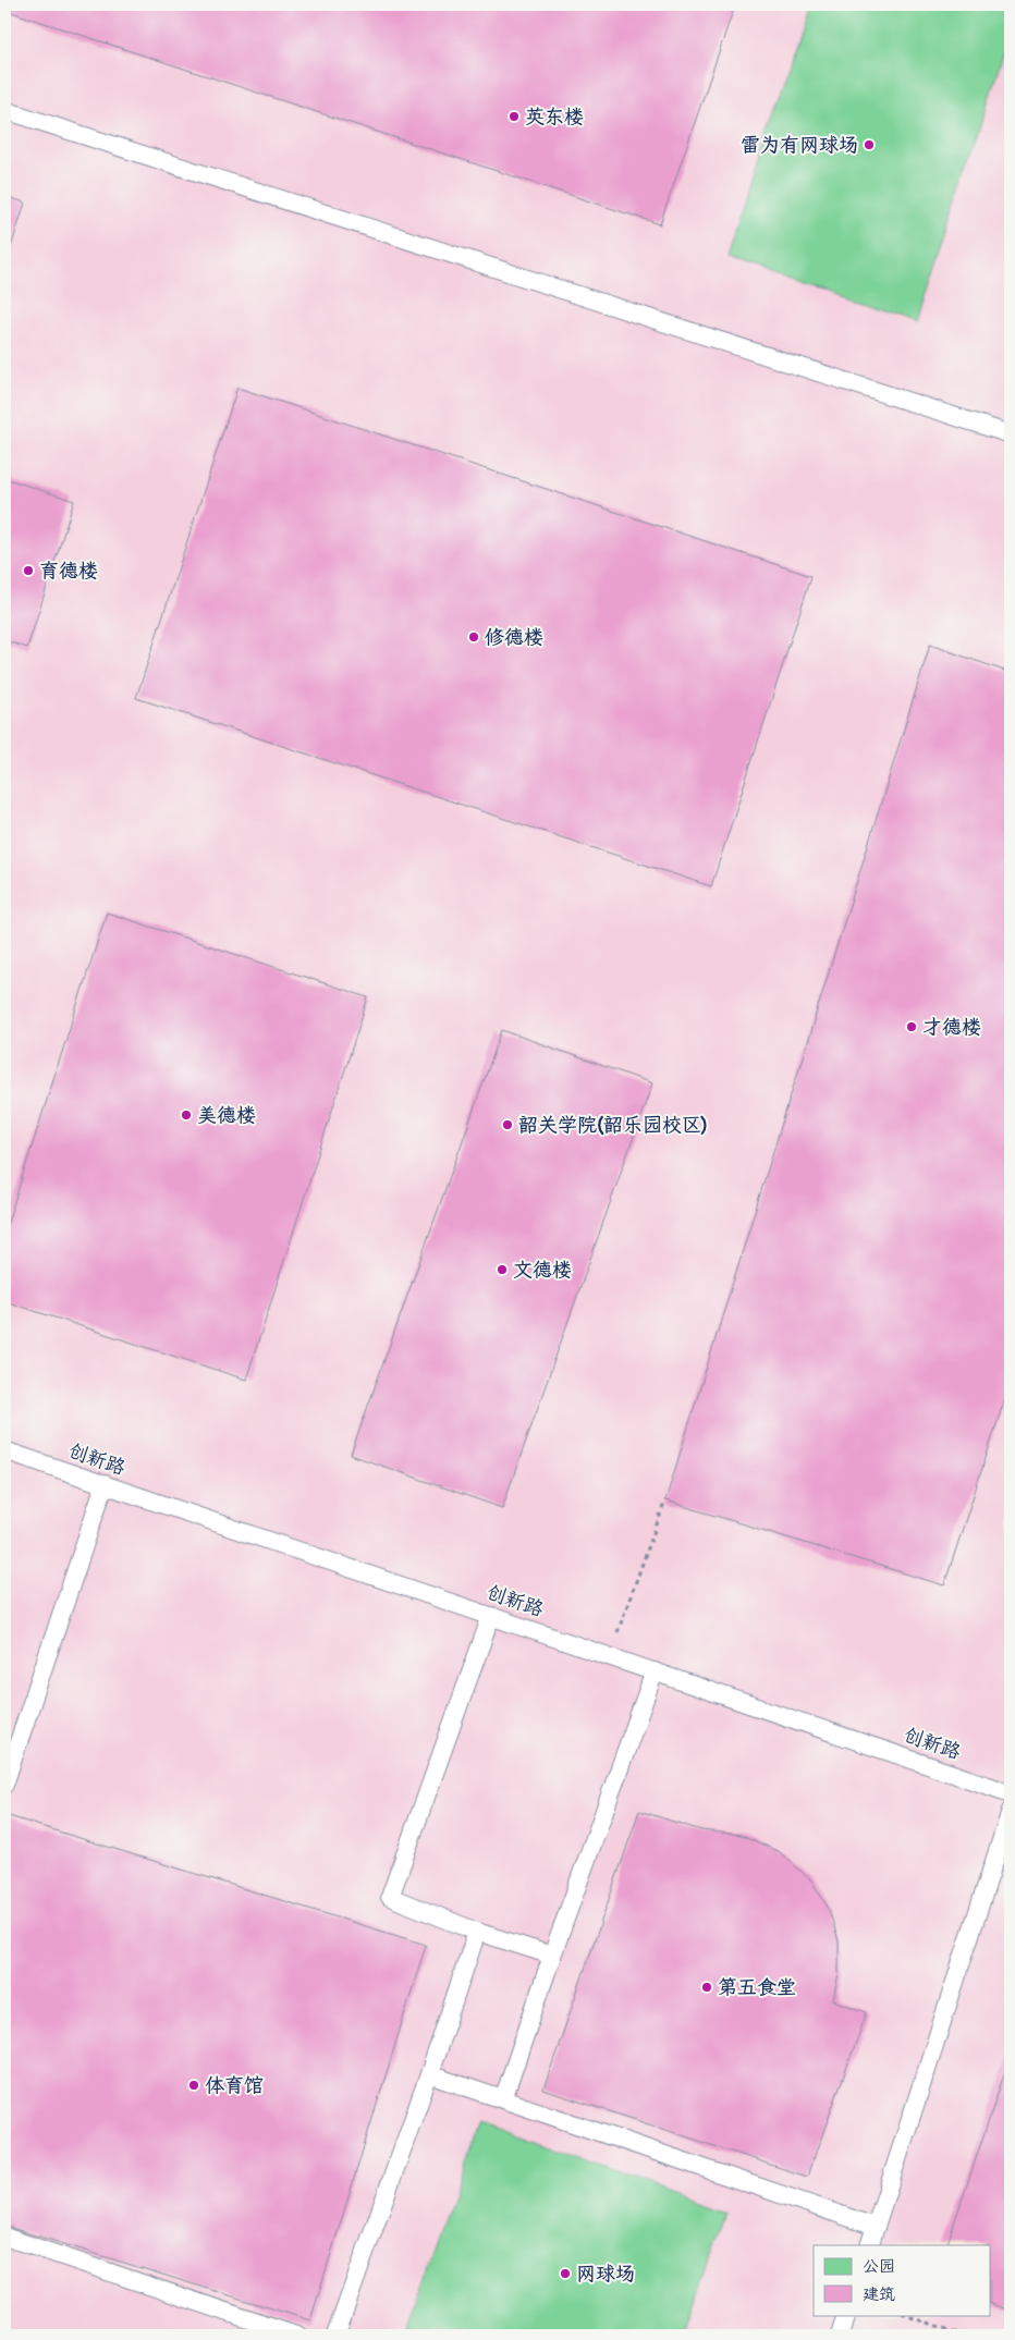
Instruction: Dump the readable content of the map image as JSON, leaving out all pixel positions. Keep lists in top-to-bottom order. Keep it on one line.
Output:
{"streets":{"lane":["创新路"]},"places":["英东楼","雷为有网球场","育德楼","修德楼","才德楼","美德楼","韶关学院(韶乐园校区)","文德楼","第五食堂","体育馆","网球场"],"legend":["公园","建筑"]}
